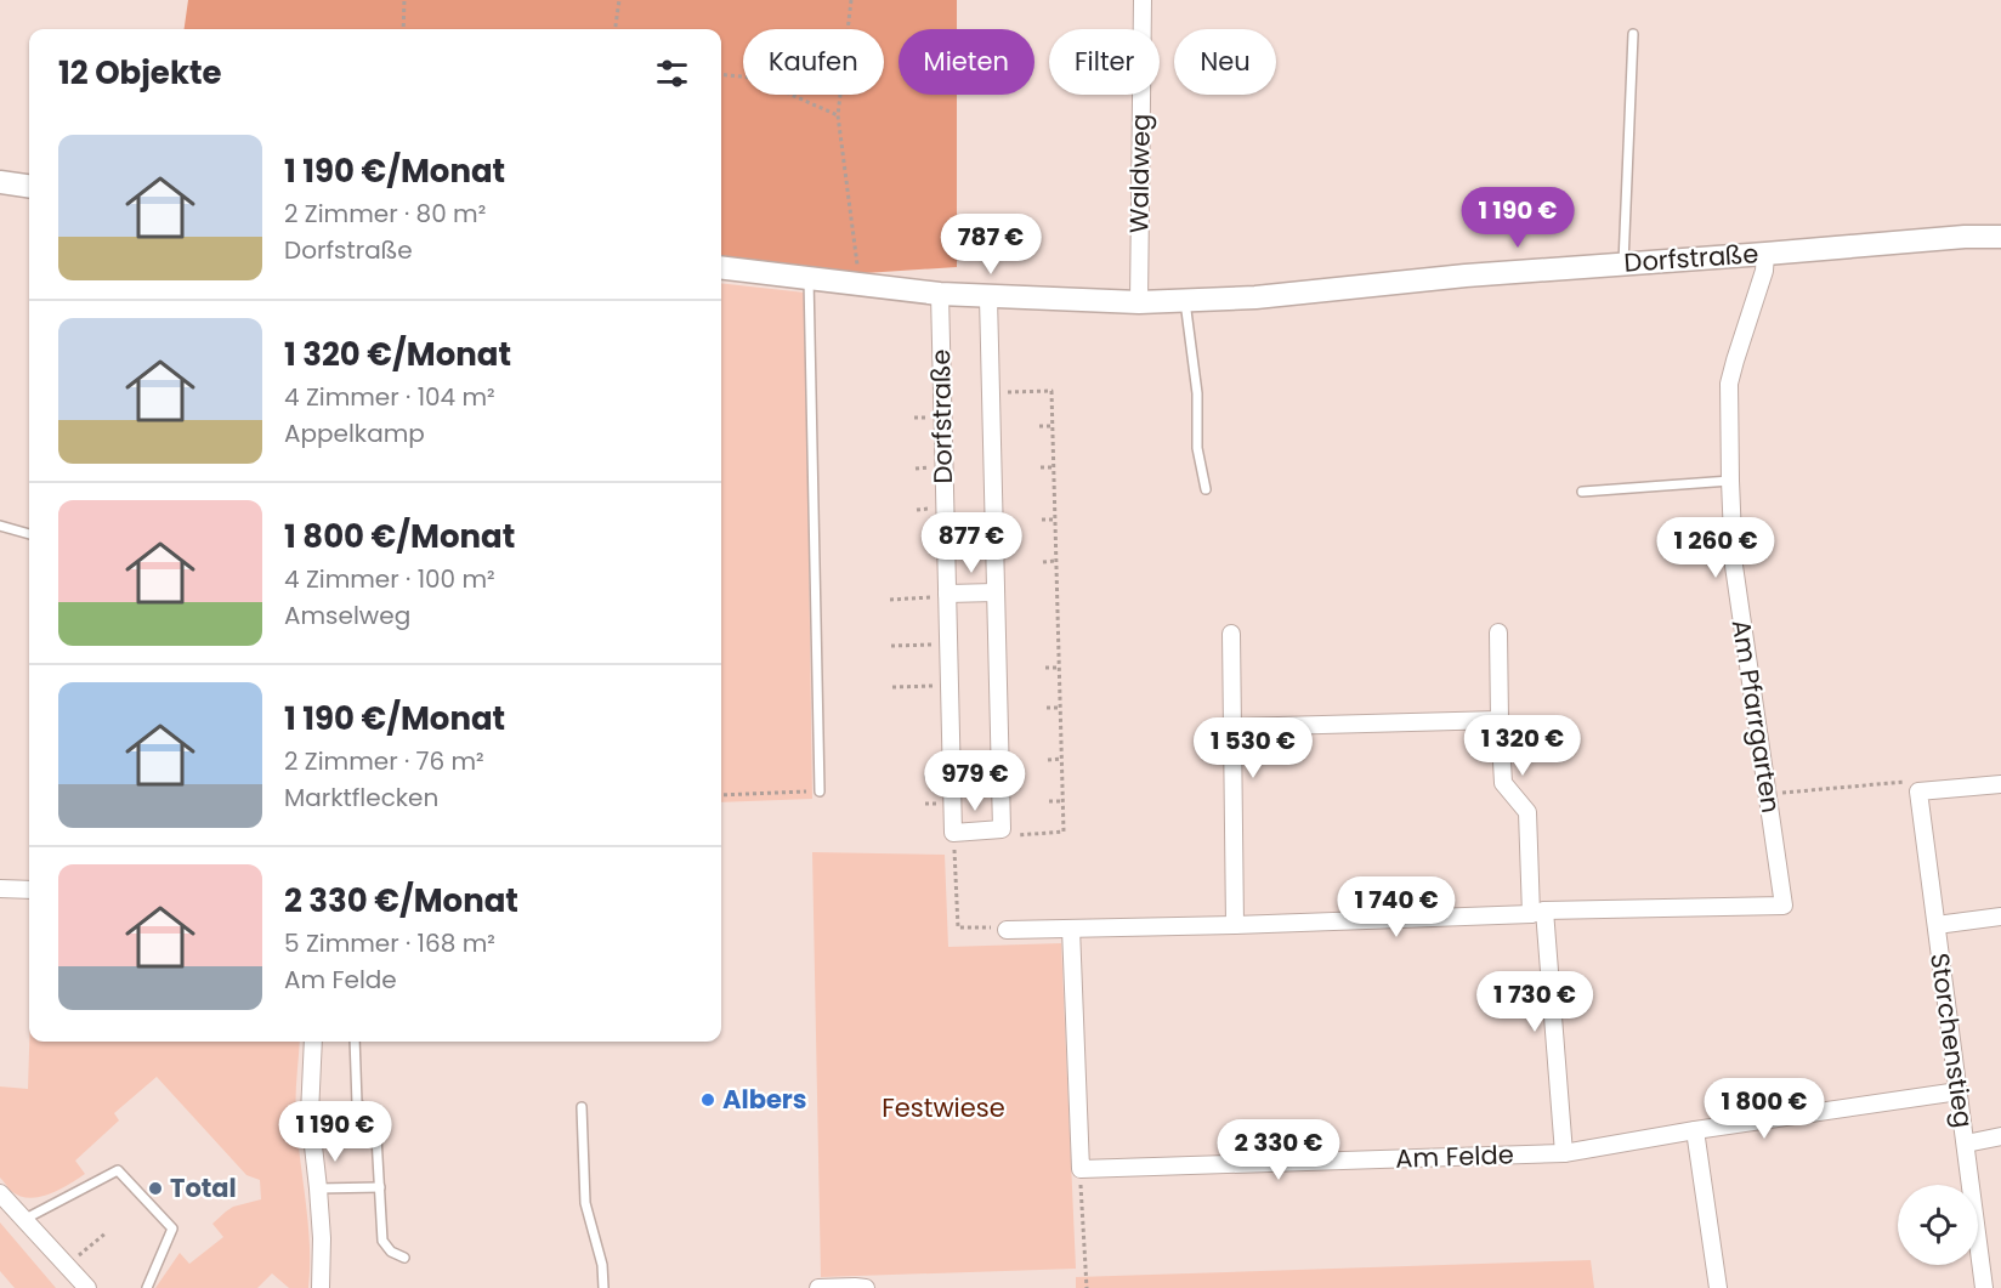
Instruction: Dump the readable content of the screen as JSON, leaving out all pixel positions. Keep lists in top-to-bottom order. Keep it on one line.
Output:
{"streets":{"street":["Waldweg","Dorfstraße","Am Pfarrgarten","Storchenstieg","Am Felde"]},"crossings":[["Waldweg","Dorfstraße"],["Dorfstraße","Am Pfarrgarten"],["Storchenstieg","Am Felde"]],"parks":["Festwiese"],"places":["Albers","Total"],"page":{"chip":["Kaufen","Mieten","Filter","Neu"],"heading":"12 Objekte","list":[{"name":"1 190 €/Monat","note":"2 Zimmer · 80 m² · Dorfstraße"},{"name":"1 320 €/Monat","note":"4 Zimmer · 104 m² · Appelkamp"},{"name":"1 800 €/Monat","note":"4 Zimmer · 100 m² · Amselweg"},{"name":"1 190 €/Monat","note":"2 Zimmer · 76 m² · Marktflecken"},{"name":"2 330 €/Monat","note":"5 Zimmer · 168 m² · Am Felde"}],"price":["1 190 €","787 €","877 €","1 260 €","1 320 €","1 530 €","979 €","1 740 €","1 730 €","1 800 €","1 190 €","2 330 €"]}}
